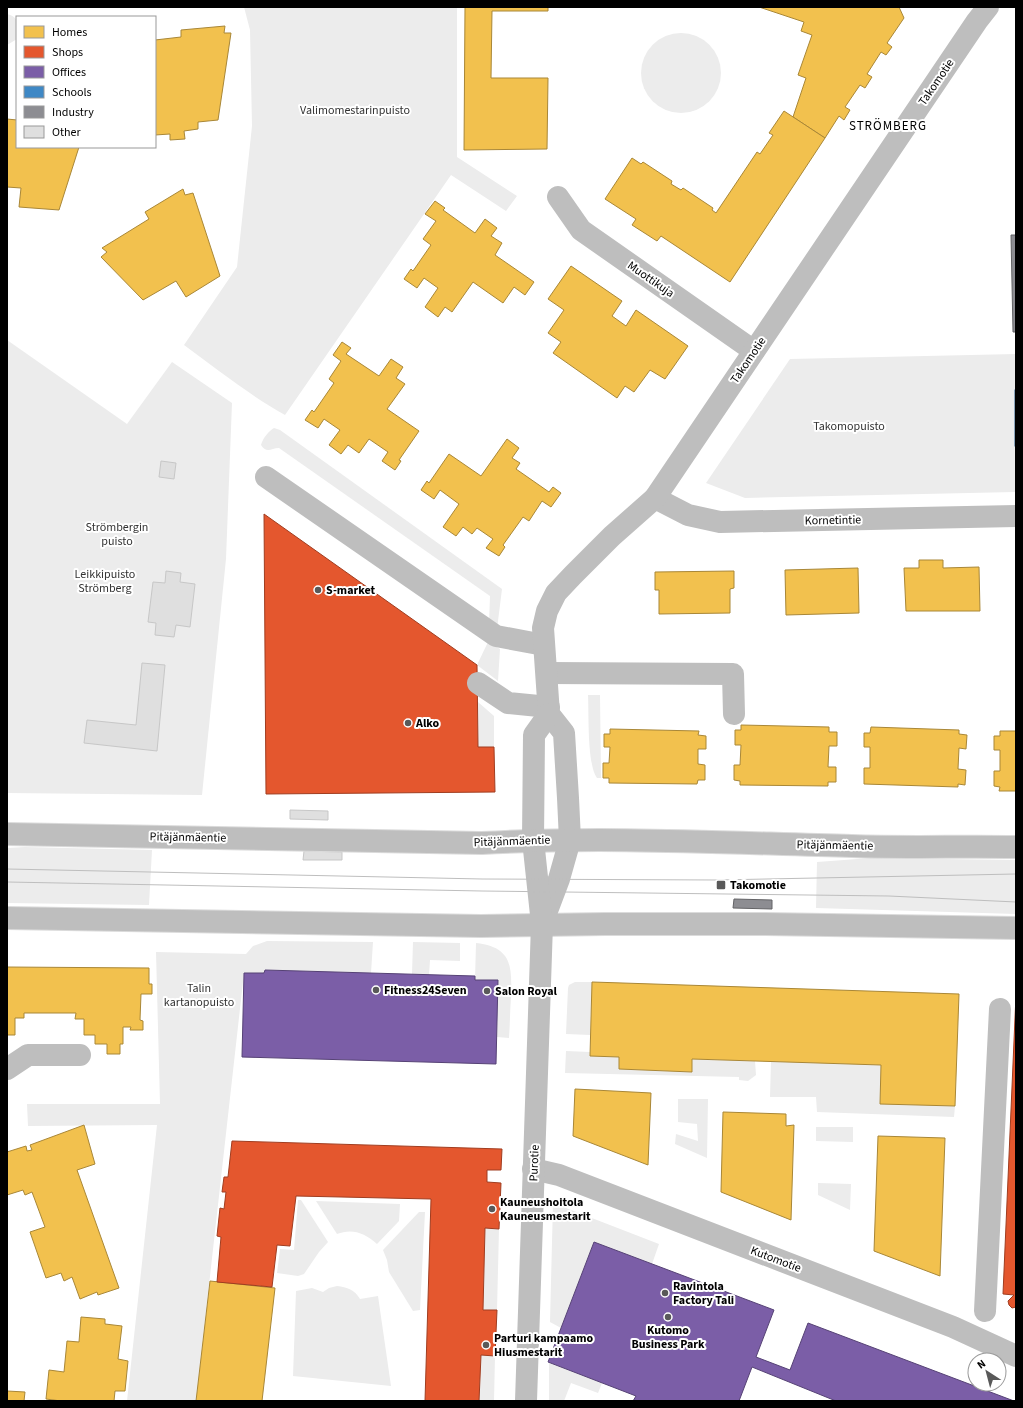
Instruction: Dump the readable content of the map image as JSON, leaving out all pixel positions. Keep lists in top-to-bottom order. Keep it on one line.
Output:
{"streets":{"street":["Takomotie","Muottikuja","Kornetintie","Pitäjänmäentie","Purotie","Kutomotie"]},"crossings":[["Takomotie","Muottikuja"],["Takomotie","Kornetintie"],["Purotie","Kutomotie"]],"districts":["STRÖMBERG"],"parks":["Valimomestarinpuisto","Takomopuisto","Strömbergin puisto","Leikkipuisto Strömberg","Talin kartanopuisto"],"places":{"other":["S-market","Alko","Fitness24Seven","Salon Royal","Kauneushoitola Kauneusmestarit","Ravintola Factory Tali","Kutomo Business Park","Parturi kampaamo Hiusmestarit"],"transit":["Takomotie"]},"legend":["Homes","Shops","Offices","Schools","Industry","Other"],"north":"top left"}
